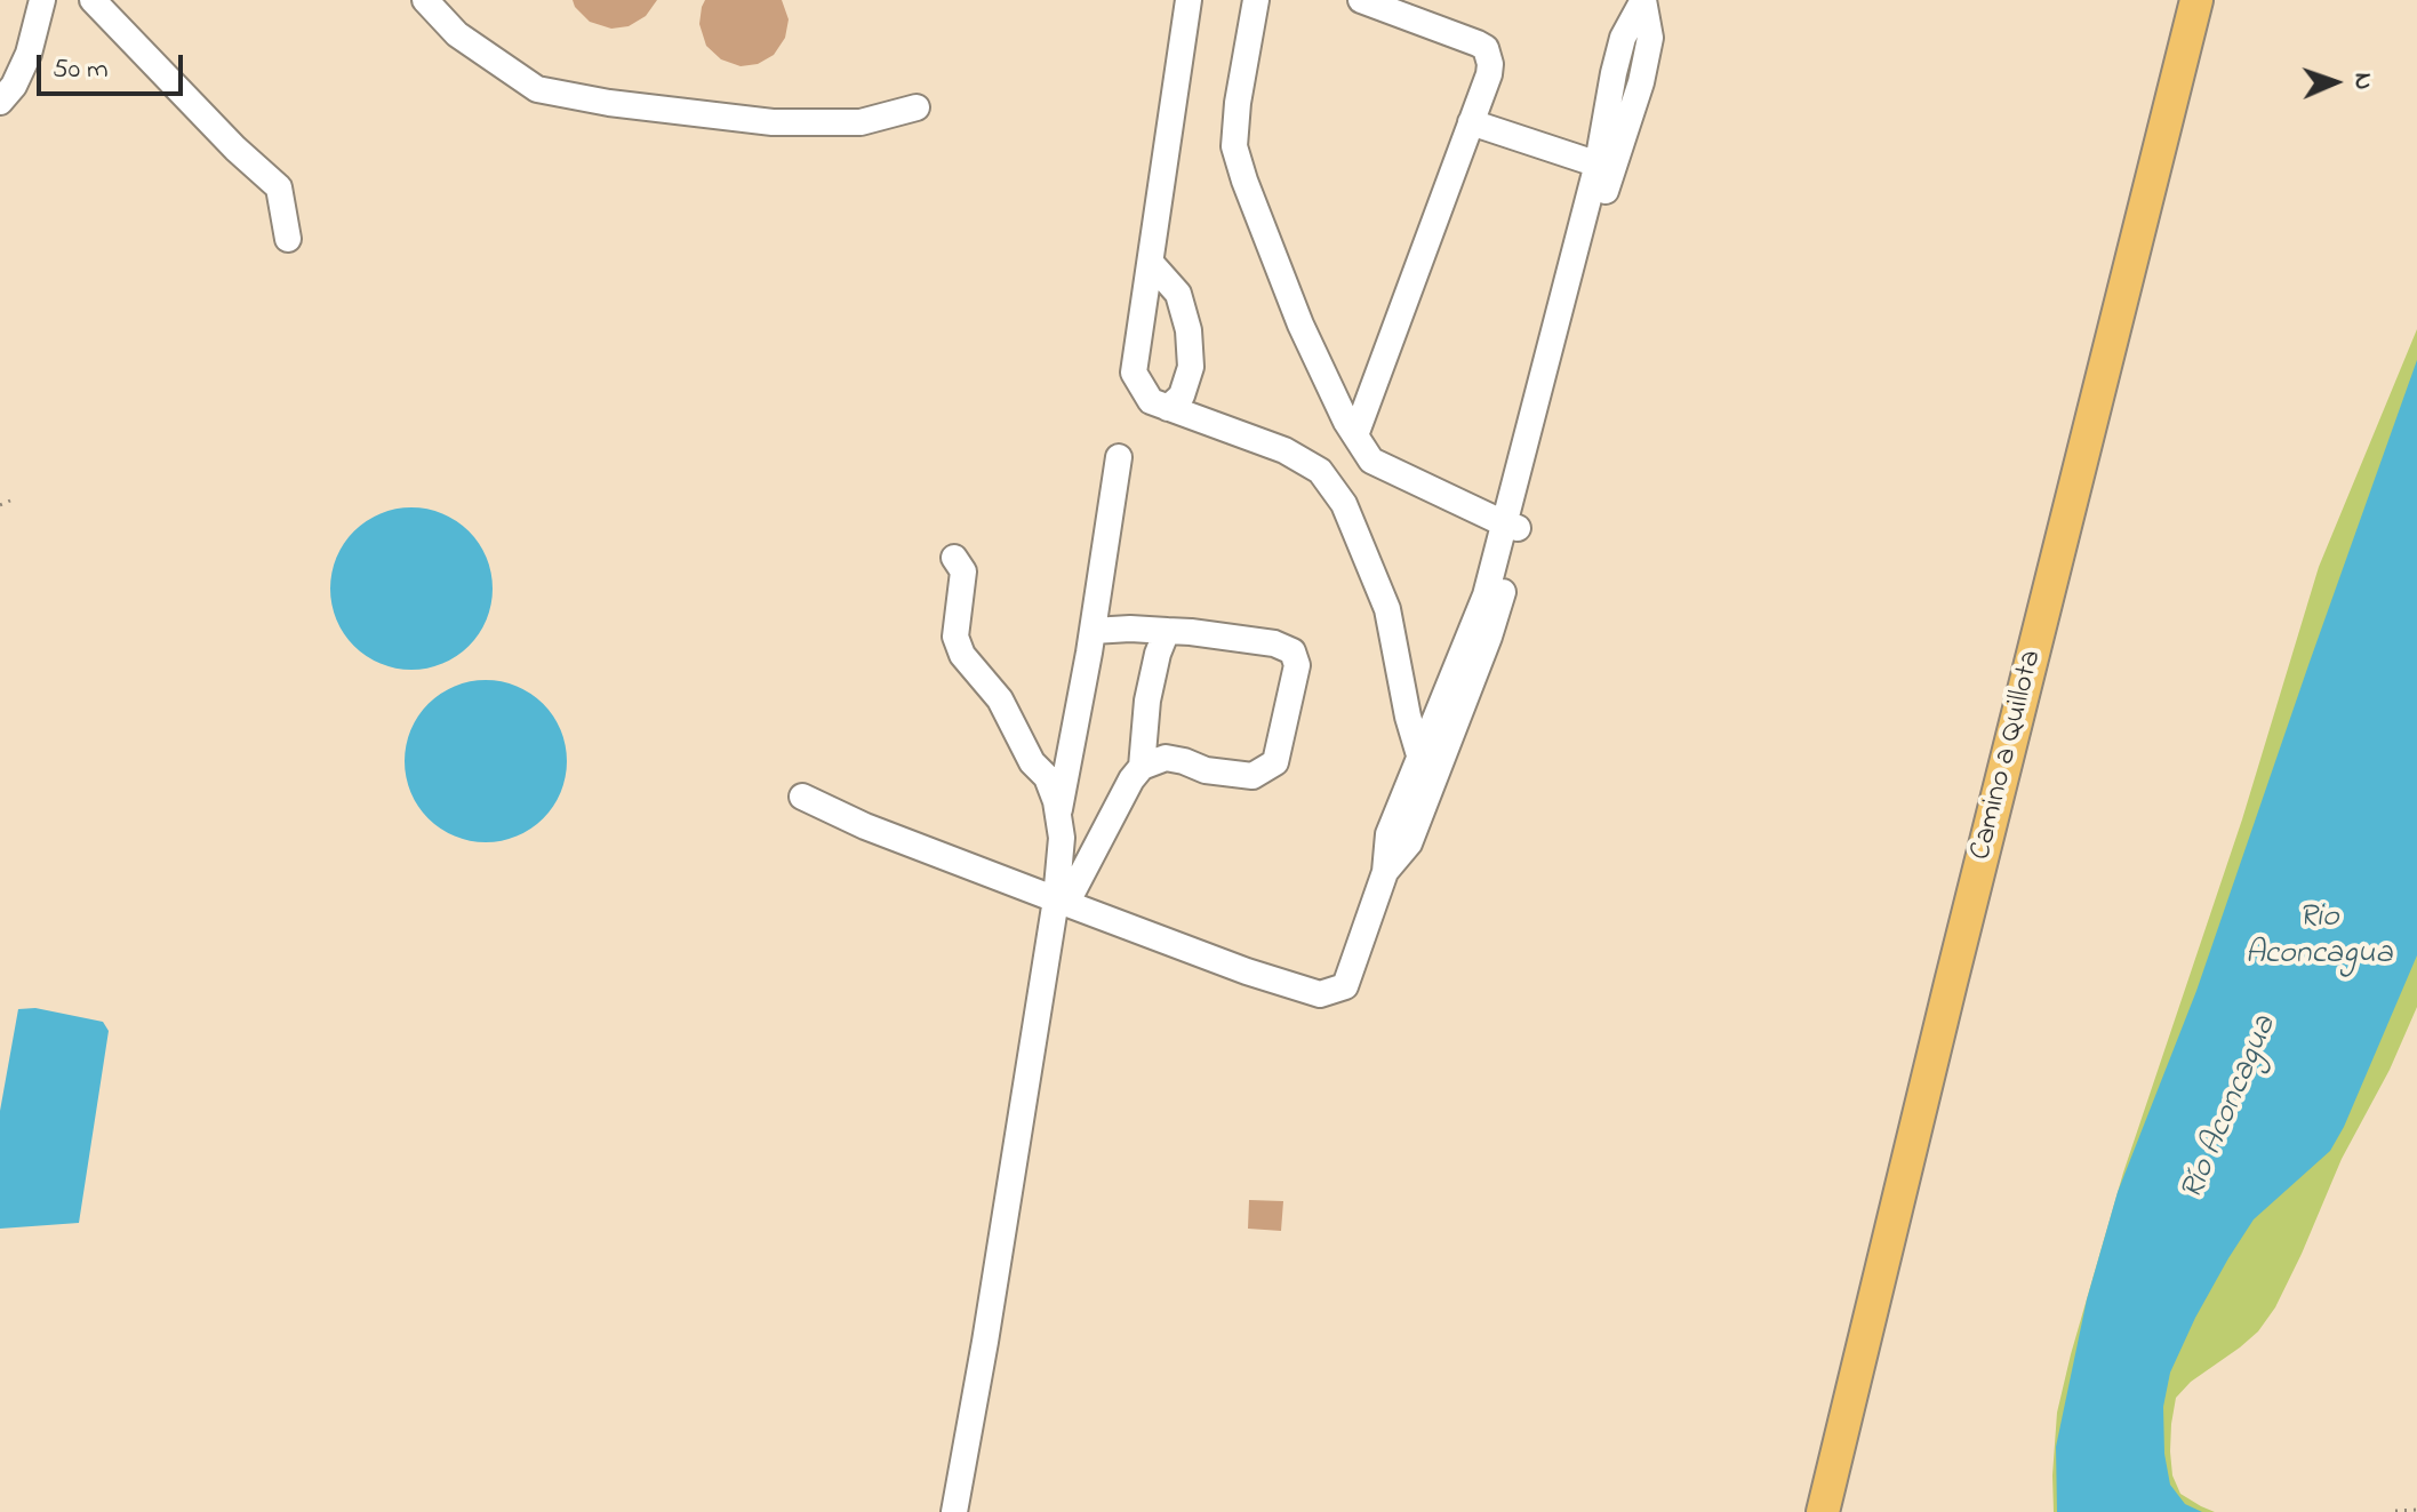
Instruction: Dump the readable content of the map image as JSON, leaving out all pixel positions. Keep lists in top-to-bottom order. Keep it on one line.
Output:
{"streets":{"main road":["Camino a Quillota"]},"water":["Rio Aconcagua","Río Aconcagua"],"scale_bar":"50 m","north":"right"}
